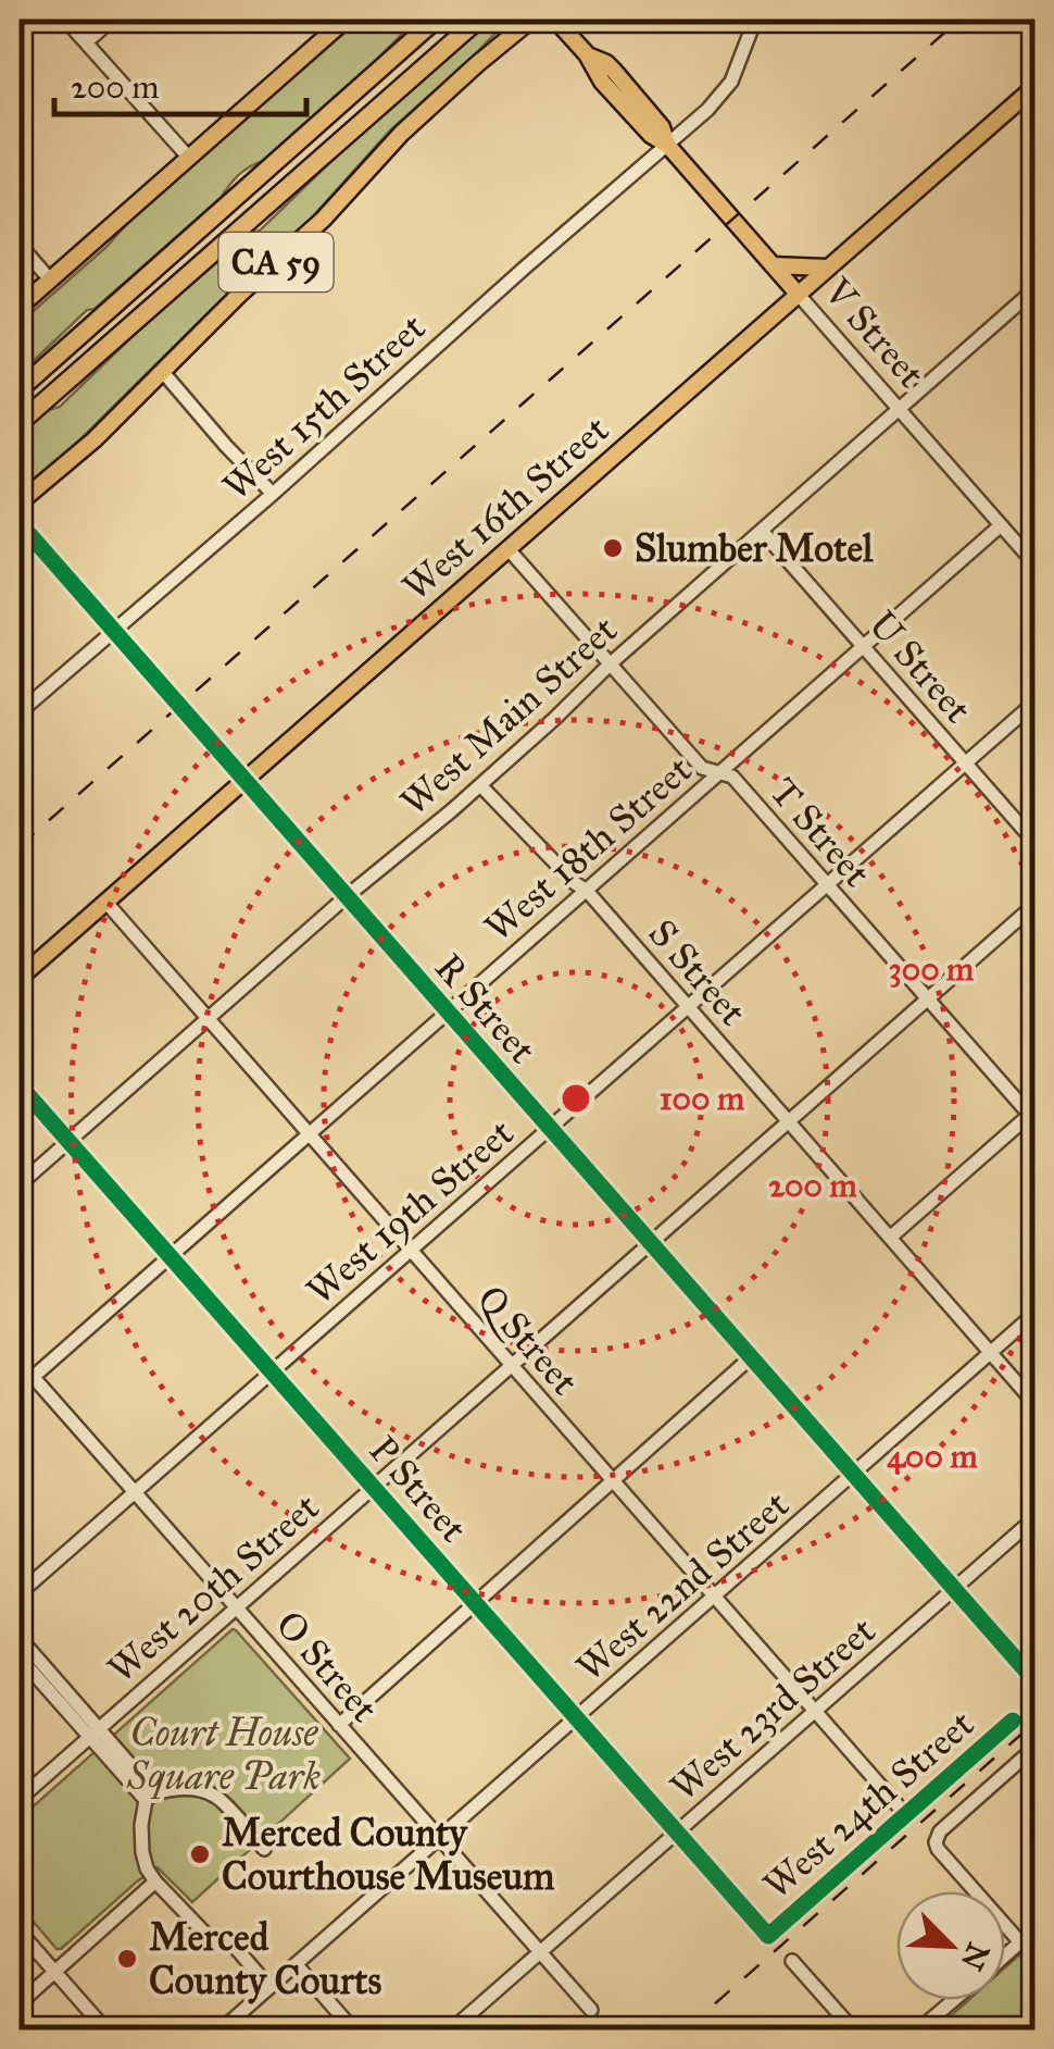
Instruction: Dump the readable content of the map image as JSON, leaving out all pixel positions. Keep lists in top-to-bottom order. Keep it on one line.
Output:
{"streets":{"main road":["CA 59","V Street","West 16th Street"],"street":["West 15th Street","U Street","West Main Street","T Street","West 18th Street","S Street","R Street","West 19th Street","Q Street","P Street","West 22nd Street","West 20th Street","O Street","West 23rd Street","West 24th Street"]},"crossings":[["V Street","West 15th Street"],["V Street","West 16th Street"],["V Street","West Main Street"],["V Street","West 18th Street"],["West 15th Street","R Street"],["West 16th Street","T Street"],["West 16th Street","R Street"],["West 16th Street","Q Street"],["U Street","West Main Street"],["U Street","West 18th Street"],["U Street","West 19th Street"],["West Main Street","T Street"],["West Main Street","S Street"],["West Main Street","R Street"],["West Main Street","Q Street"],["West Main Street","P Street"],["T Street","West 18th Street"],["T Street","West 19th Street"],["T Street","West 20th Street"],["West 18th Street","S Street"],["West 18th Street","R Street"],["West 18th Street","Q Street"],["West 18th Street","P Street"],["West 18th Street","O Street"],["S Street","West 19th Street"],["S Street","West 22nd Street"],["S Street","West 20th Street"],["R Street","West 19th Street"],["R Street","West 22nd Street"],["R Street","West 20th Street"],["R Street","West 23rd Street"],["West 19th Street","Q Street"],["West 19th Street","P Street"],["West 19th Street","O Street"],["Q Street","West 22nd Street"],["Q Street","West 20th Street"],["Q Street","West 23rd Street"],["Q Street","West 24th Street"],["P Street","West 22nd Street"],["P Street","West 20th Street"],["P Street","West 23rd Street"],["P Street","West 24th Street"],["West 22nd Street","O Street"],["West 20th Street","O Street"],["O Street","West 23rd Street"]],"parks":["Court House Square Park"],"places":["Slumber Motel","Merced County Courthouse Museum","Merced County Courts"],"scale_bar":"200 m","north":"bottom right","rings":["300 m","100 m","200 m","400 m"]}
